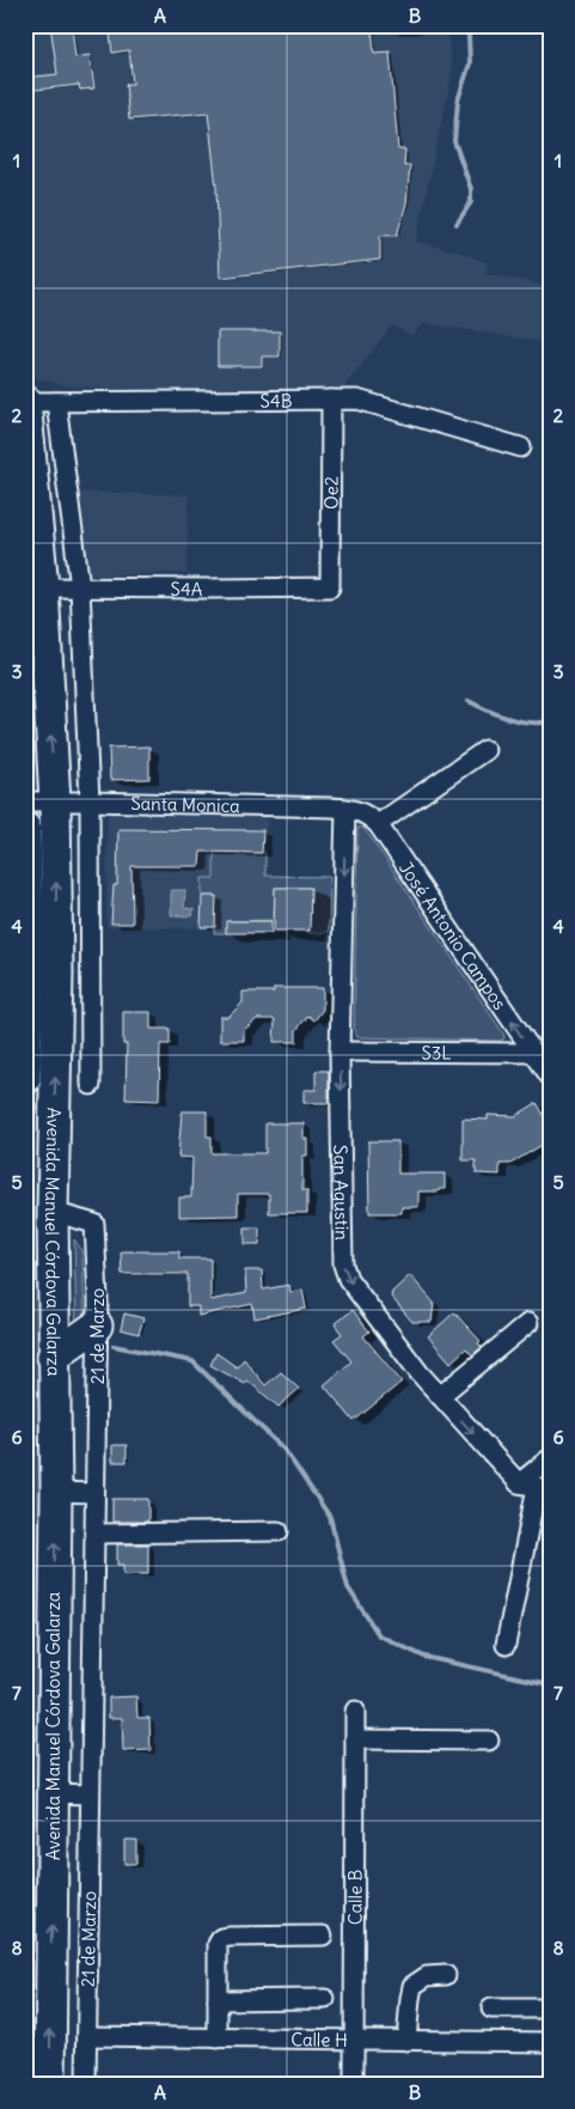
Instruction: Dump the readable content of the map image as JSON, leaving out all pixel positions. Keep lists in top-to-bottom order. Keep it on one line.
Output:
{"streets":{"main road":["Avenida Manuel Córdova Galarza"],"street":["S4B","Oe2","S4A","Santa Monica","José Antonio Campos","S3L","San Agustin","21 de Marzo","Calle B","Calle H"]},"crossings":[["S4B","Oe2"],["S4B","Avenida Manuel Córdova Galarza"],["Oe2","S4A"],["S4A","Avenida Manuel Córdova Galarza"],["Santa Monica","José Antonio Campos"],["Santa Monica","San Agustin"],["Santa Monica","Avenida Manuel Córdova Galarza"],["José Antonio Campos","S3L"],["José Antonio Campos","San Agustin"],["S3L","San Agustin"],["Avenida Manuel Córdova Galarza","21 de Marzo"],["21 de Marzo","Calle H"],["Calle B","Calle H"]],"one_way":["José Antonio Campos","San Agustin","Avenida Manuel Córdova Galarza"],"grid":{"columns":["A","B"],"rows":["1","2","3","4","5","6","7","8"]}}
